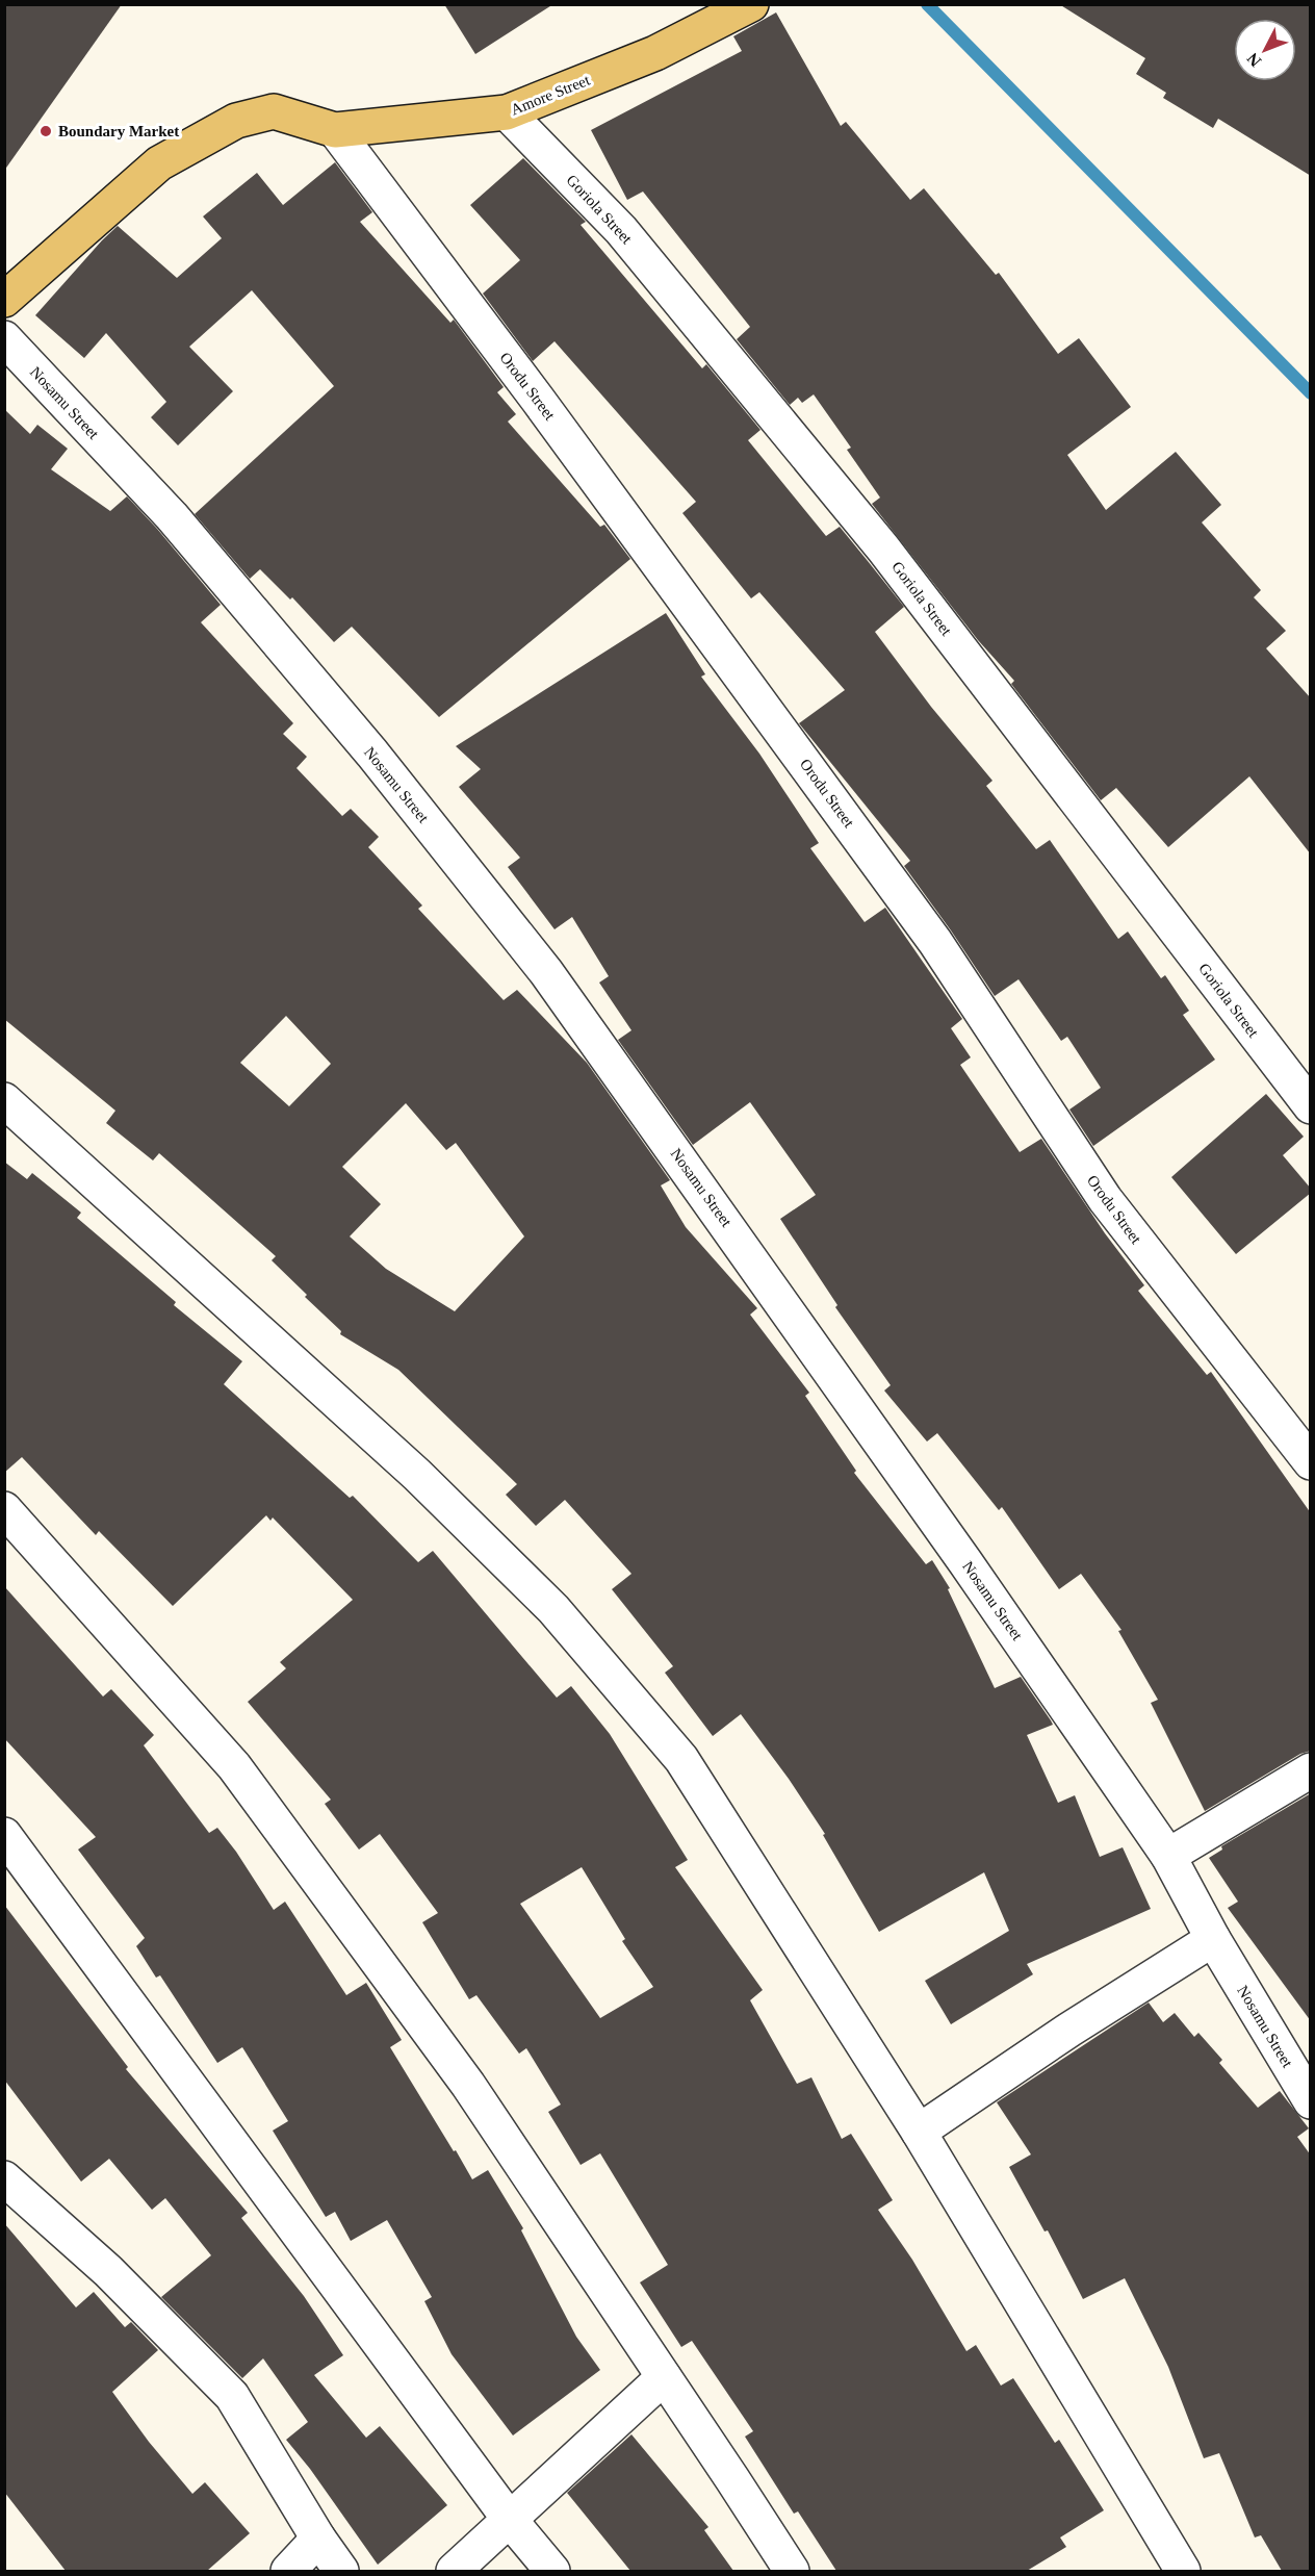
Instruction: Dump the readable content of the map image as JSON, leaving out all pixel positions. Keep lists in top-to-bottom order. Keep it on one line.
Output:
{"streets":{"main road":["Amore Street"],"street":["Goriola Street","Orodu Street","Nosamu Street"]},"crossings":[["Amore Street","Goriola Street"],["Amore Street","Orodu Street"]],"places":["Boundary Market"],"north":"bottom left"}
